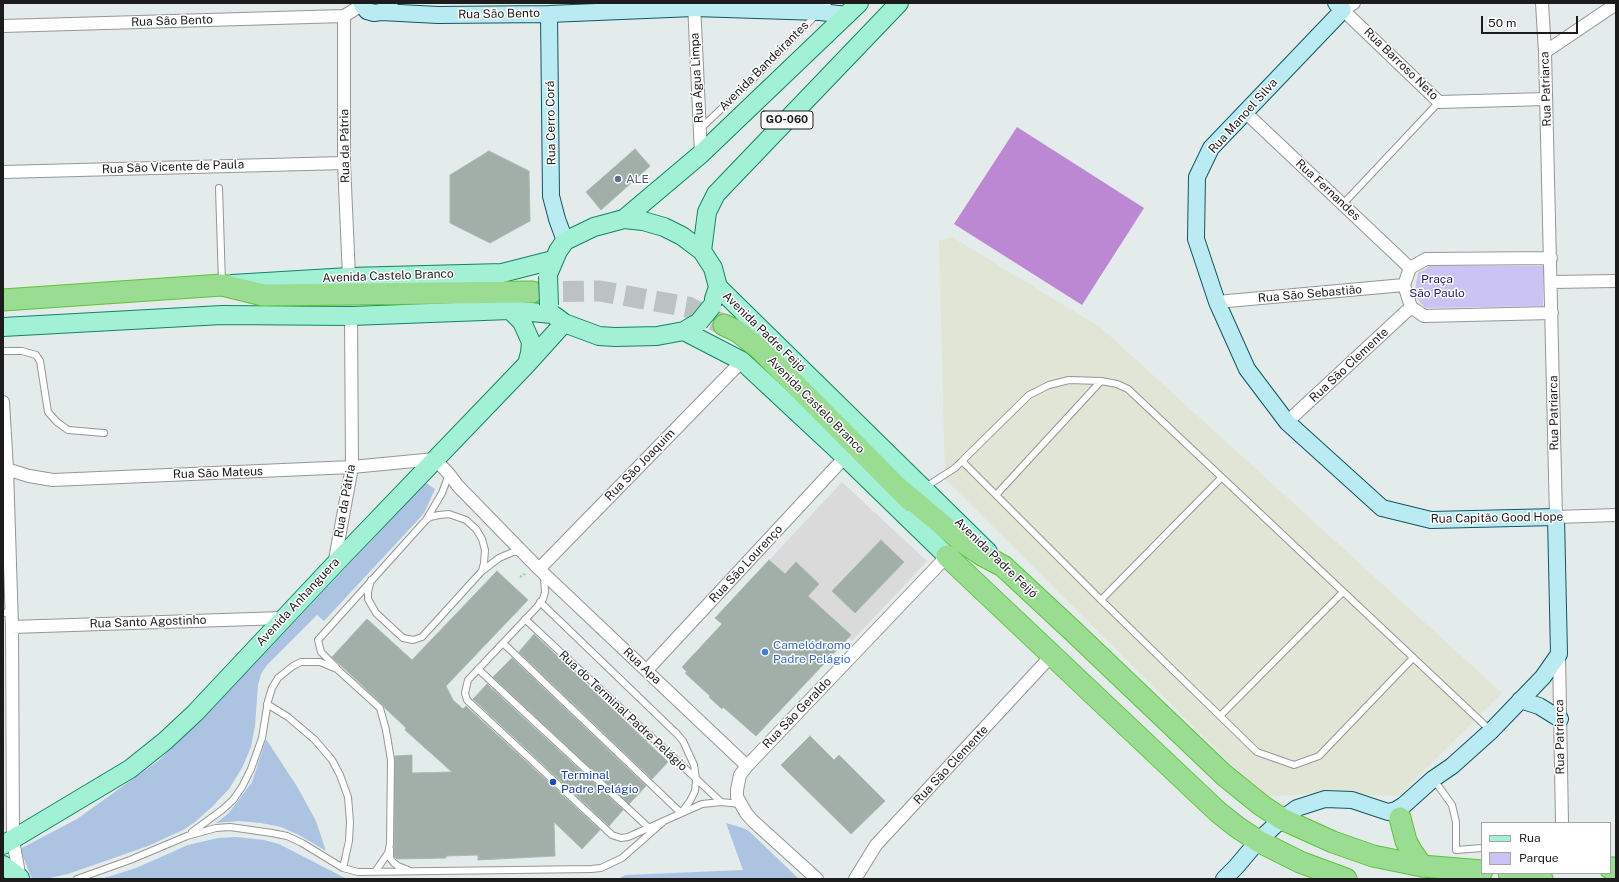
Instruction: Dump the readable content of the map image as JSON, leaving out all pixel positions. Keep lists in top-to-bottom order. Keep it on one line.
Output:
{"streets":{"highway":["Avenida Castelo Branco","Avenida Padre Feijó"],"main road":["GO-060","Avenida Anhanguera"],"street":["Rua São Bento","Rua Barroso Neto","Rua Água Limpa","Rua Patriarca","Rua Manoel Silva","Rua Cerro Corá","Rua da Pátria","Rua São Vicente de Paula","Rua Fernandes","Rua São Sebastião","Rua São Clemente","Rua São Joaquim","Rua São Mateus","Rua Capitão Good Hope","Rua São Lourenço","Rua Santo Agostinho","Rua Apa","Rua São Geraldo"],"lane":["Avenida Bandeirantes","Rua do Terminal Padre Pelágio"]},"crossings":[["Rua São Bento","Avenida Bandeirantes"],["Rua São Bento","Rua Água Limpa"],["Rua São Bento","GO-060"],["Rua São Bento","Rua Cerro Corá"],["Rua São Bento","Rua da Pátria"],["Rua Barroso Neto","Rua Patriarca"],["Rua Barroso Neto","Rua Manoel Silva"],["Avenida Bandeirantes","Rua Água Limpa"],["Rua Água Limpa","GO-060"],["Rua Patriarca","Rua Capitão Good Hope"],["Rua Manoel Silva","Rua Fernandes"],["Rua Manoel Silva","Rua São Sebastião"],["Rua Manoel Silva","Rua Capitão Good Hope"],["GO-060","Rua Cerro Corá"],["Rua da Pátria","Rua São Vicente de Paula"],["Rua da Pátria","Avenida Castelo Branco"],["Rua da Pátria","Rua São Mateus"],["Rua da Pátria","Avenida Anhanguera"],["Avenida Castelo Branco","Avenida Padre Feijó"],["Avenida Castelo Branco","Avenida Anhanguera"],["Rua São Sebastião","Rua Capitão Good Hope"],["Rua São Clemente","Rua Capitão Good Hope"],["Rua São Joaquim","Rua Apa"],["Rua São Mateus","Avenida Anhanguera"],["Rua São Mateus","Rua Apa"],["Rua São Lourenço","Rua Apa"],["Avenida Anhanguera","Rua Santo Agostinho"],["Avenida Anhanguera","Rua Apa"],["Rua Apa","Rua São Geraldo"]],"parks":["Praça São Paulo"],"places":["ALE","Camelódromo Padre Pelágio","Terminal Padre Pelágio"],"legend":["Rua","Parque"],"scale_bar":"50 m"}
